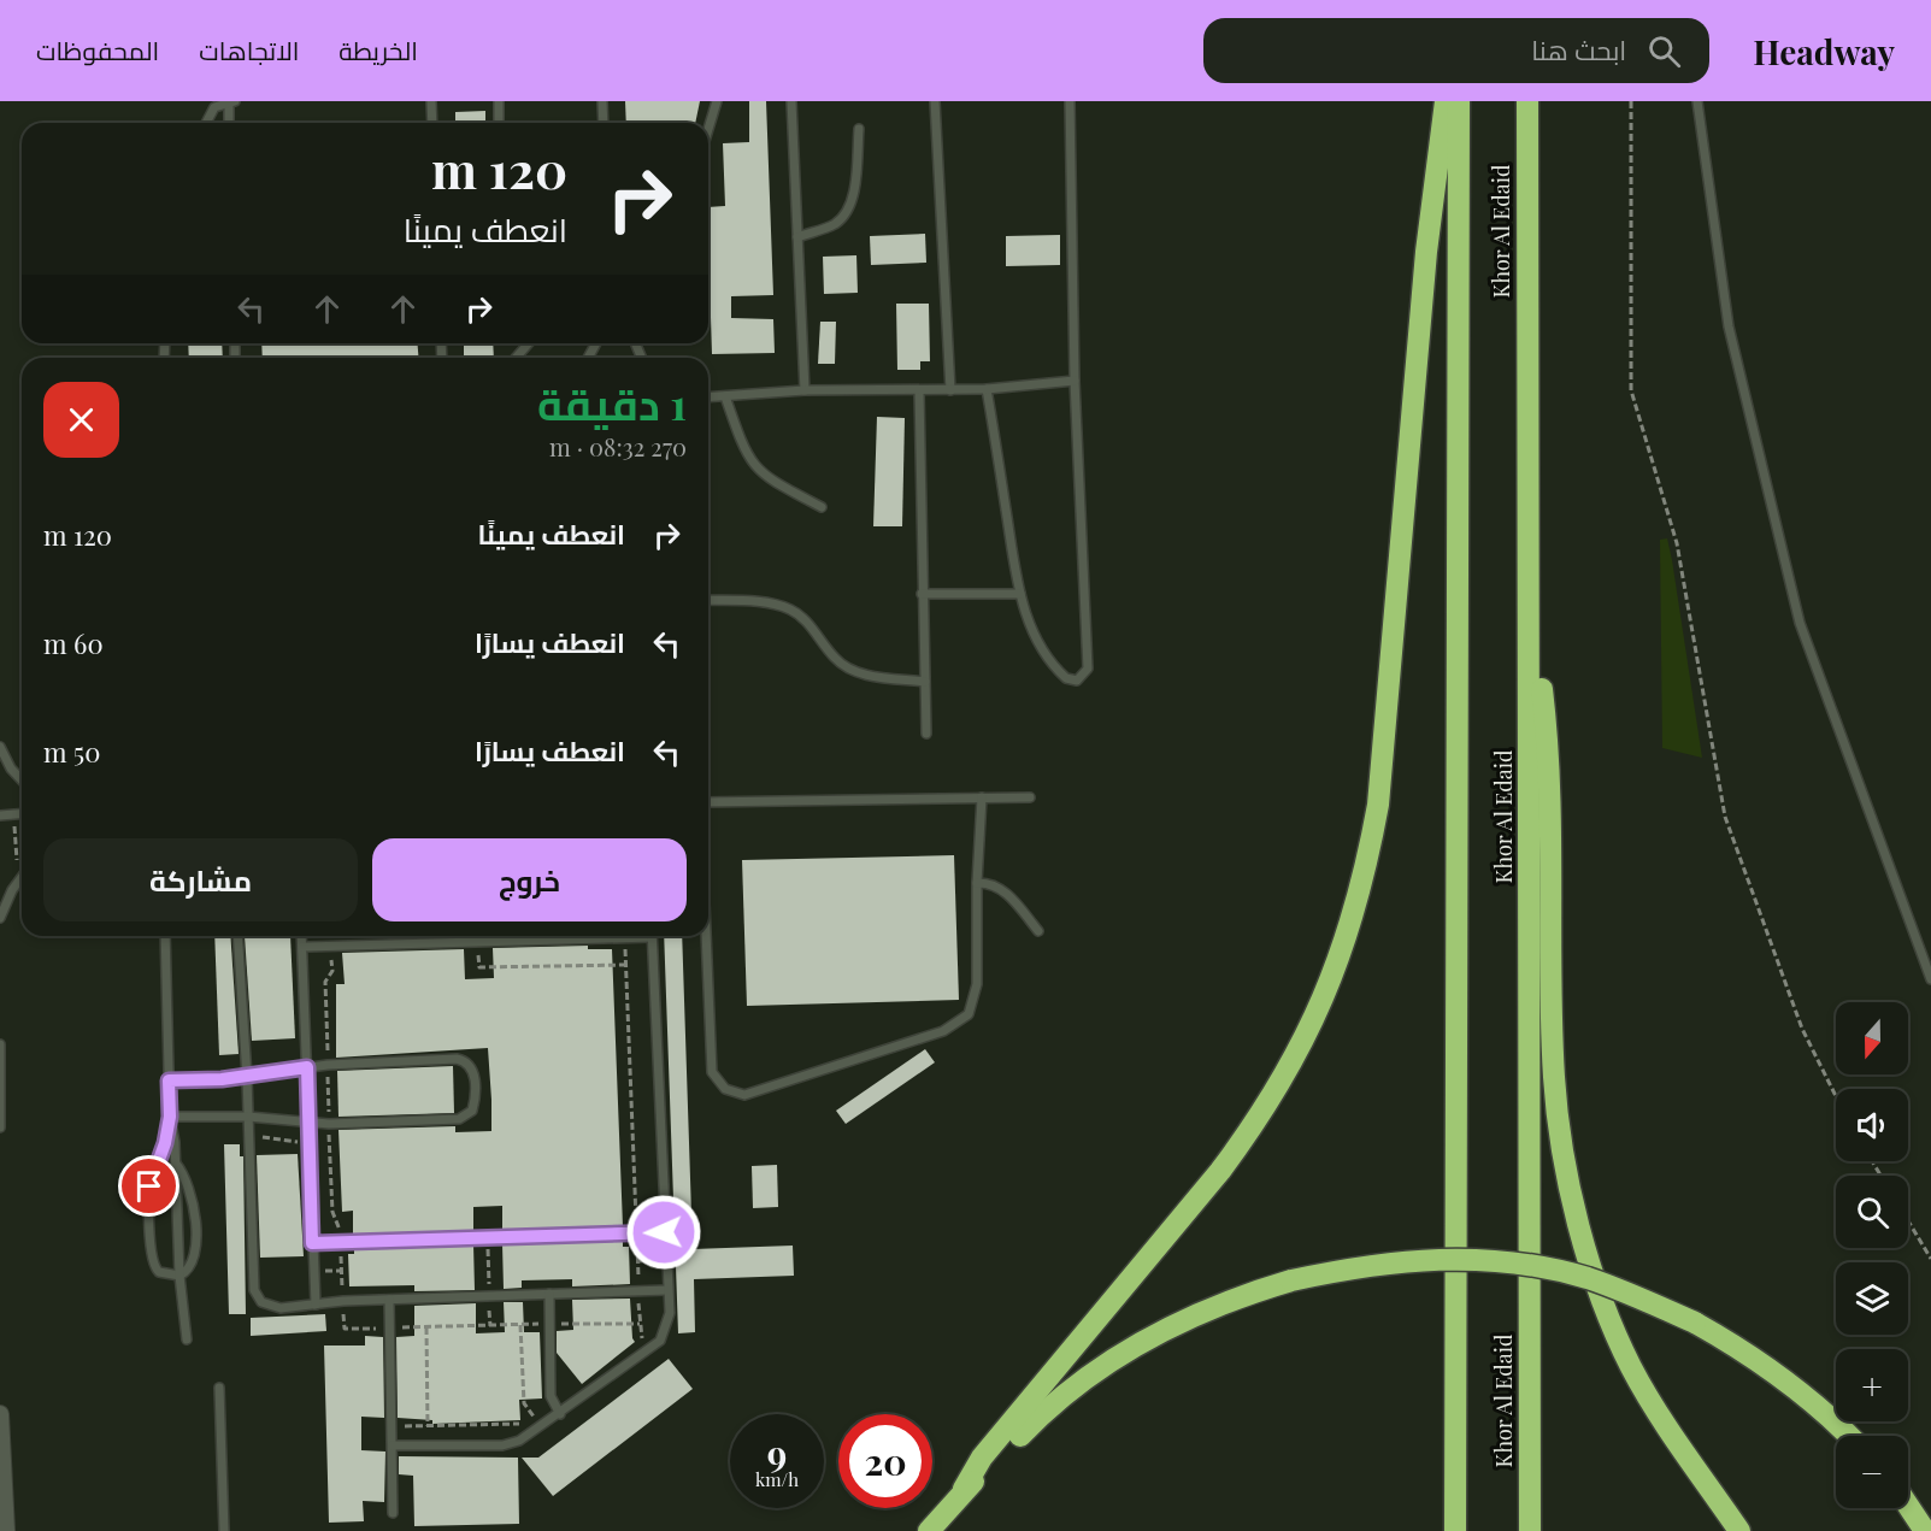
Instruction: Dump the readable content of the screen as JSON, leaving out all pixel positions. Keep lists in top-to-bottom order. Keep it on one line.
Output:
{"streets":{"highway":["Khor Al Edaid"]},"north":"bottom","page":{"header":"Headway","search":"ابحث هنا","nav":["الخريطة","الاتجاهات","المحفوظات"],"turn":["120 m","انعطف يمينًا"],"heading":["1 دقيقة","270 m · 08:32"],"list":[{"name":"انعطف يمينًا","value":"120 m"},{"name":"انعطف يسارًا","value":"60 m"},{"name":"انعطف يسارًا","value":"50 m"}],"buttons":["خروج","مشاركة"],"map_buttons":["+","−"],"speed":"9 km/h","limit":"20"}}
